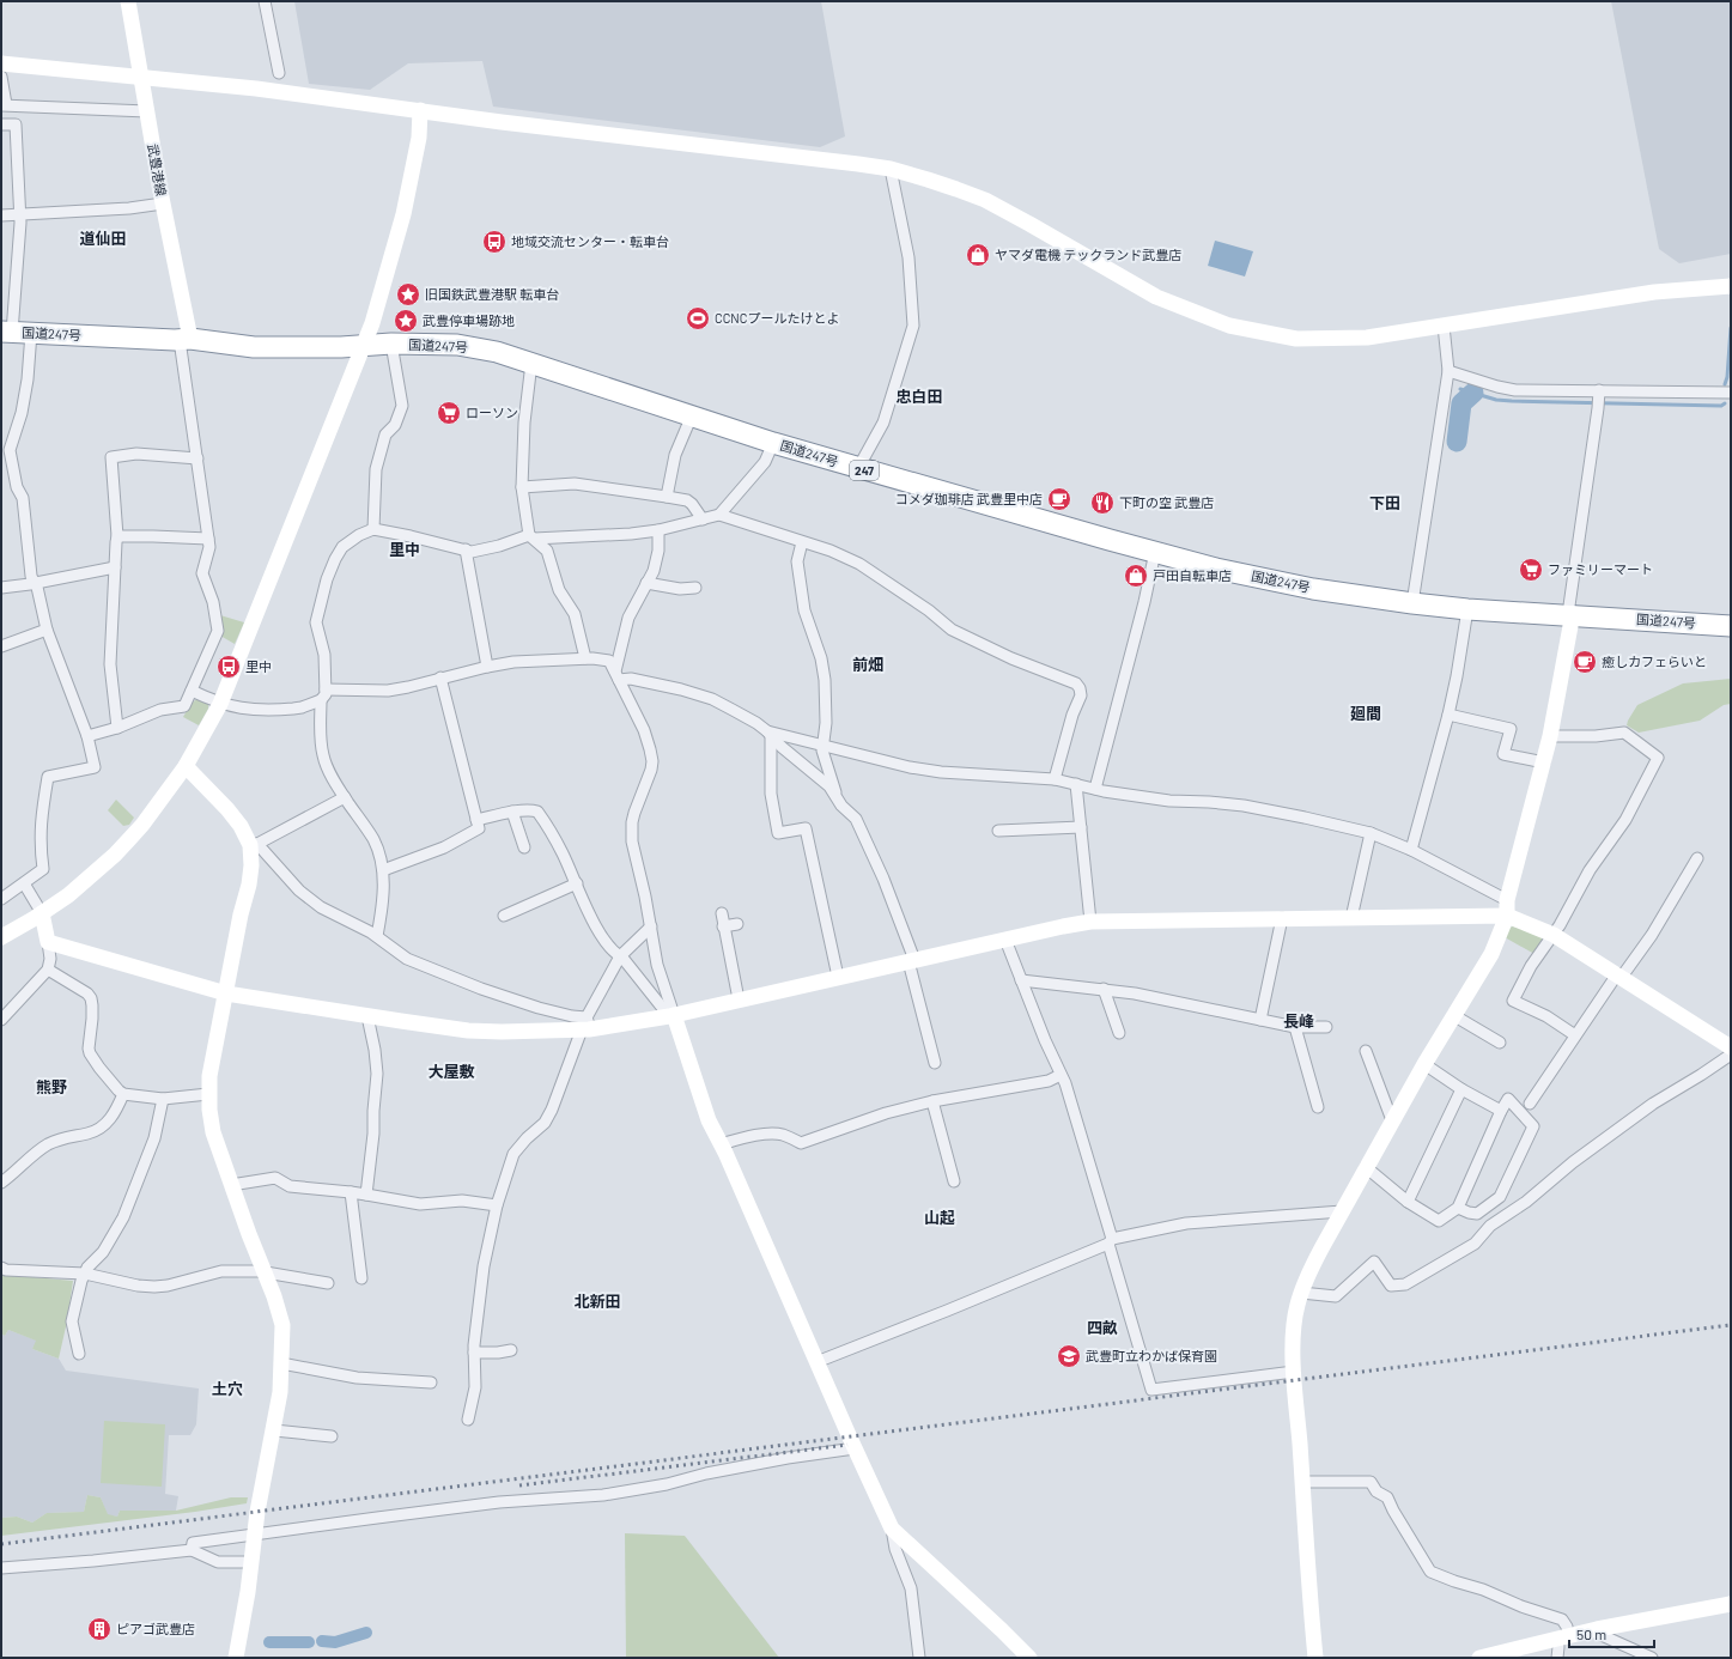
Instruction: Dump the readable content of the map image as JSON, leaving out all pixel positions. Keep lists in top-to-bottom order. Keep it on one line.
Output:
{"streets":{"highway":["国道247号","247"],"street":["武豊港線"]},"crossings":[["武豊港線","国道247号"]],"districts":["道仙田","忠白田","下田","里中","前畑","廻間","長峰","大屋敷","熊野","山起","北新田","四畝","土穴"],"places":{"bus stop":["地域交流センター・転車台","里中"],"shop":["ヤマダ電機 テックランド武豊店","戸田自転車店"],"place":["旧国鉄武豊港駅 転車台","武豊停車場跡地"],"sports":["CCNCプールたけとよ"],"supermarket":["ローソン","ファミリーマート"],"cafe":["コメダ珈琲店 武豊里中店","癒しカフェらいと"],"restaurant":["下町の空 武豊店"],"school or university":["武豊町立わかば保育園"],"building":["ピアゴ武豊店"]},"scale_bar":"50 m"}
